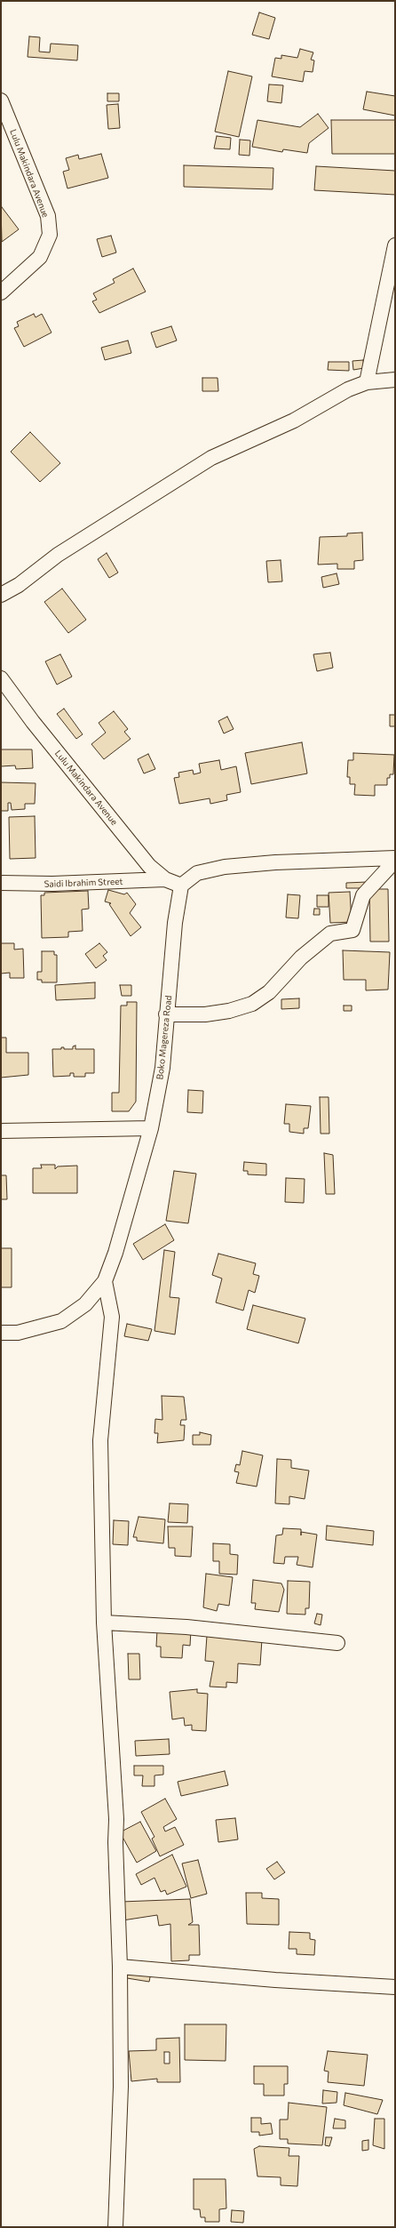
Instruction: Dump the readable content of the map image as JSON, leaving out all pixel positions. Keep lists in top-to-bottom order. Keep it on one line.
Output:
{"streets":{"street":["Lulu Makindara Avenue","Saidi Ibrahim Street","Boko Magereza Road"]},"crossings":[["Lulu Makindara Avenue","Saidi Ibrahim Street"],["Lulu Makindara Avenue","Boko Magereza Road"]]}
